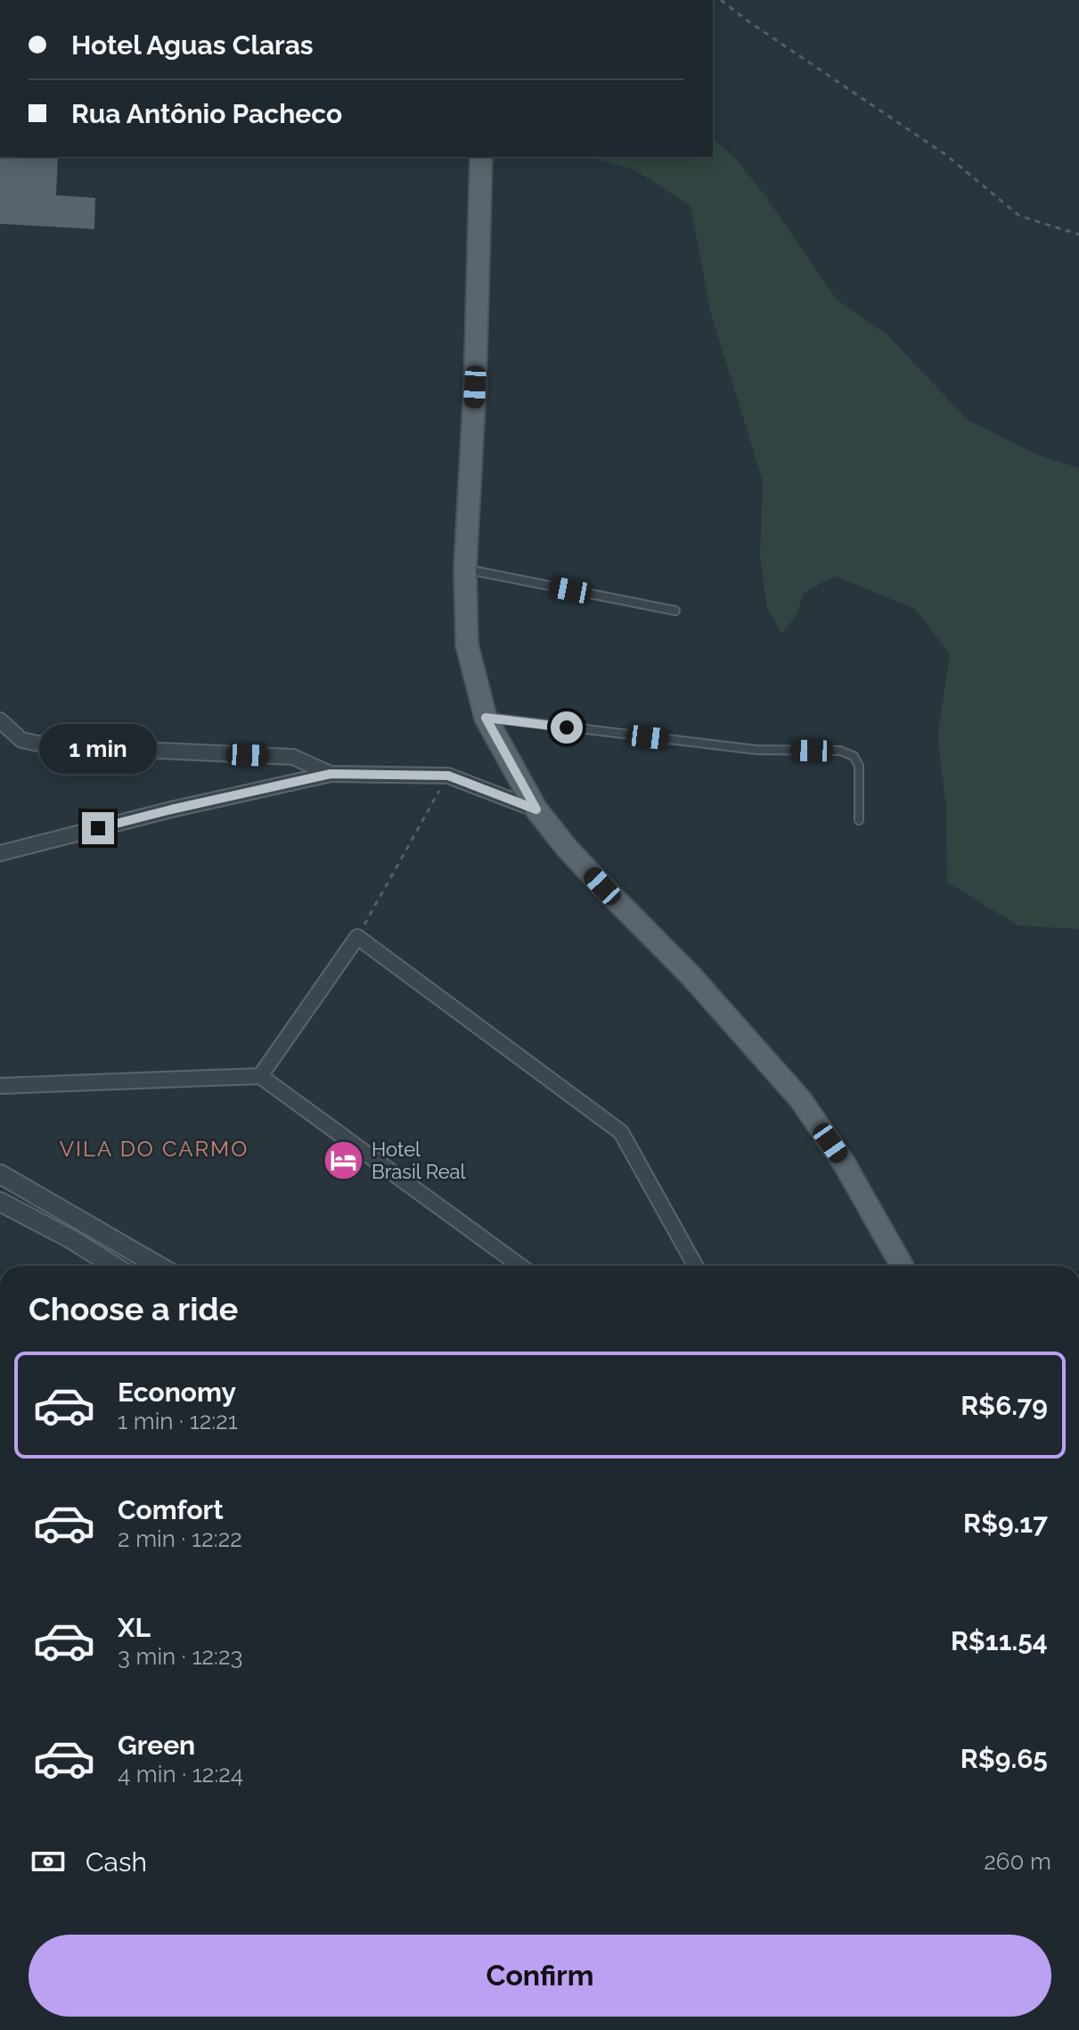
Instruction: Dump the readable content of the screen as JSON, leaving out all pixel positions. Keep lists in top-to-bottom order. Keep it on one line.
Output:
{"districts":["VILA DO CARMO"],"places":{"hotel":["Hotel Brasil Real"]},"page":{"banner":["Hotel Aguas Claras","Rua Antônio Pacheco"],"bubble":"1 min","heading":"Choose a ride","list":[{"name":"Economy","note":"1 min · 12:21","value":"R$6.79"},{"name":"Comfort","note":"2 min · 12:22","value":"R$9.17"},{"name":"XL","note":"3 min · 12:23","value":"R$11.54"},{"name":"Green","note":"4 min · 12:24","value":"R$9.65"}],"pay":["Cash","260 m"],"buttons":"Confirm"}}
